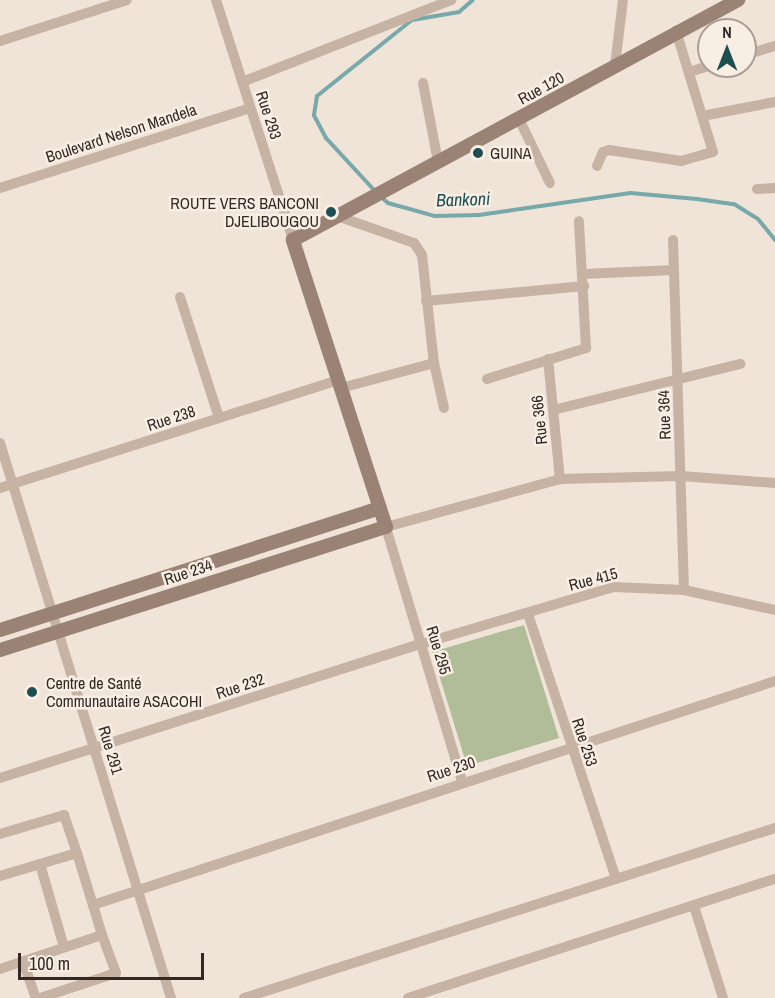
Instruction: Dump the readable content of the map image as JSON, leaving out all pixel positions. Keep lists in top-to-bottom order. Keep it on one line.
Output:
{"streets":{"main road":["Rue 120","Rue 234"],"street":["Rue 293","Boulevard Nelson Mandela","Rue 364","Rue 238","Rue 366","Rue 415","Rue 295","Rue 232","Rue 253","Rue 291","Rue 230"]},"crossings":[["Rue 120","Rue 293"],["Rue 293","Boulevard Nelson Mandela"],["Rue 364","Rue 415"],["Rue 238","Rue 291"],["Rue 234","Rue 295"],["Rue 234","Rue 291"],["Rue 415","Rue 295"],["Rue 415","Rue 232"],["Rue 415","Rue 253"],["Rue 295","Rue 232"],["Rue 295","Rue 230"],["Rue 232","Rue 291"],["Rue 253","Rue 230"],["Rue 291","Rue 230"]],"water":["Bankoni"],"places":["GUINA","ROUTE VERS BANCONI DJELIBOUGOU","Centre de Santé Communautaire ASACOHI"],"scale_bar":"100 m","north":"top"}
